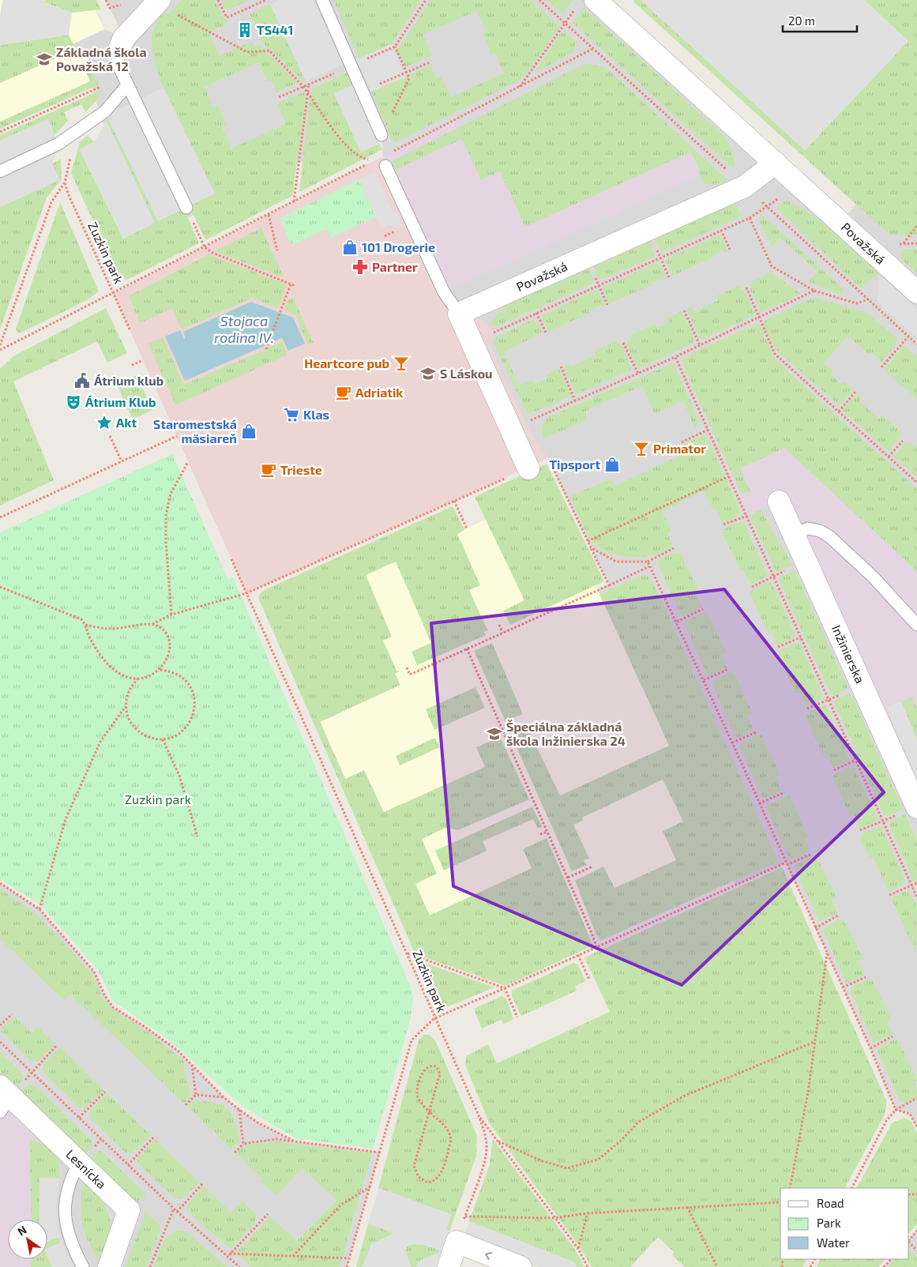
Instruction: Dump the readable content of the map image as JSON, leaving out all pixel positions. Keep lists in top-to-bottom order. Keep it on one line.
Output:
{"streets":{"street":["Považská","Inžinierska","Lesnícka"],"path":["Zuzkin park"]},"water":["Stojaca rodina IV."],"parks":["Zuzkin park"],"places":{"building":["TS441"],"school or university":["Základná škola Považská 12","S Láskou","Špeciálna základná škola Inžinierska 24"],"shop":["101 Drogerie","Staromestská mäsiareň","Tipsport"],"pharmacy":["Partner"],"bar":["Heartcore pub","Primator"],"public building":["Átrium klub"],"cafe":["Adriatik","Trieste"],"theatre":["Átrium Klub"],"supermarket":["Klas"],"place":["Akt"]},"legend":["Road","Park","Water"],"scale_bar":"20 m","north":"top left"}
